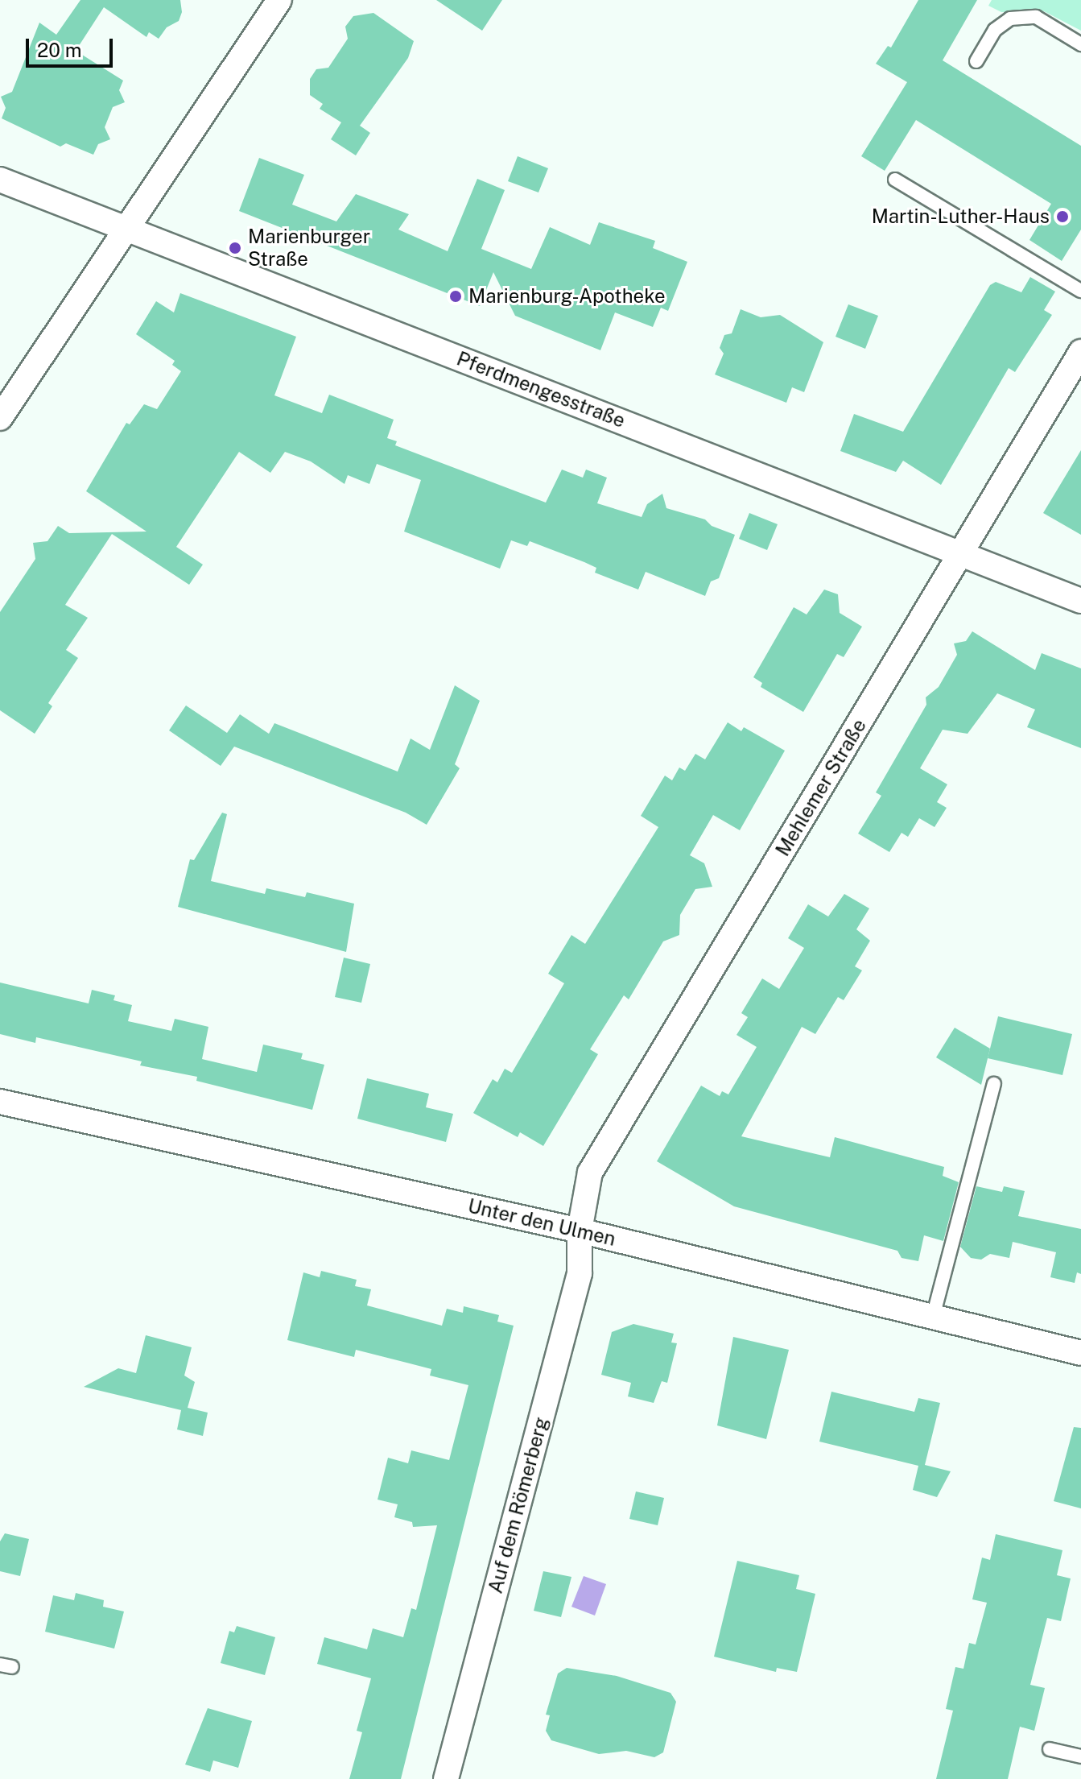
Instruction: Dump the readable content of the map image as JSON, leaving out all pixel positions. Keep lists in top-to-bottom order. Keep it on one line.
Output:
{"streets":{"street":["Pferdmengesstraße","Mehlemer Straße","Unter den Ulmen","Auf dem Römerberg"]},"crossings":[["Pferdmengesstraße","Mehlemer Straße"],["Mehlemer Straße","Unter den Ulmen"],["Mehlemer Straße","Auf dem Römerberg"],["Unter den Ulmen","Auf dem Römerberg"]],"places":["Martin-Luther-Haus","Marienburger Straße","Marienburg-Apotheke"],"scale_bar":"20 m"}
